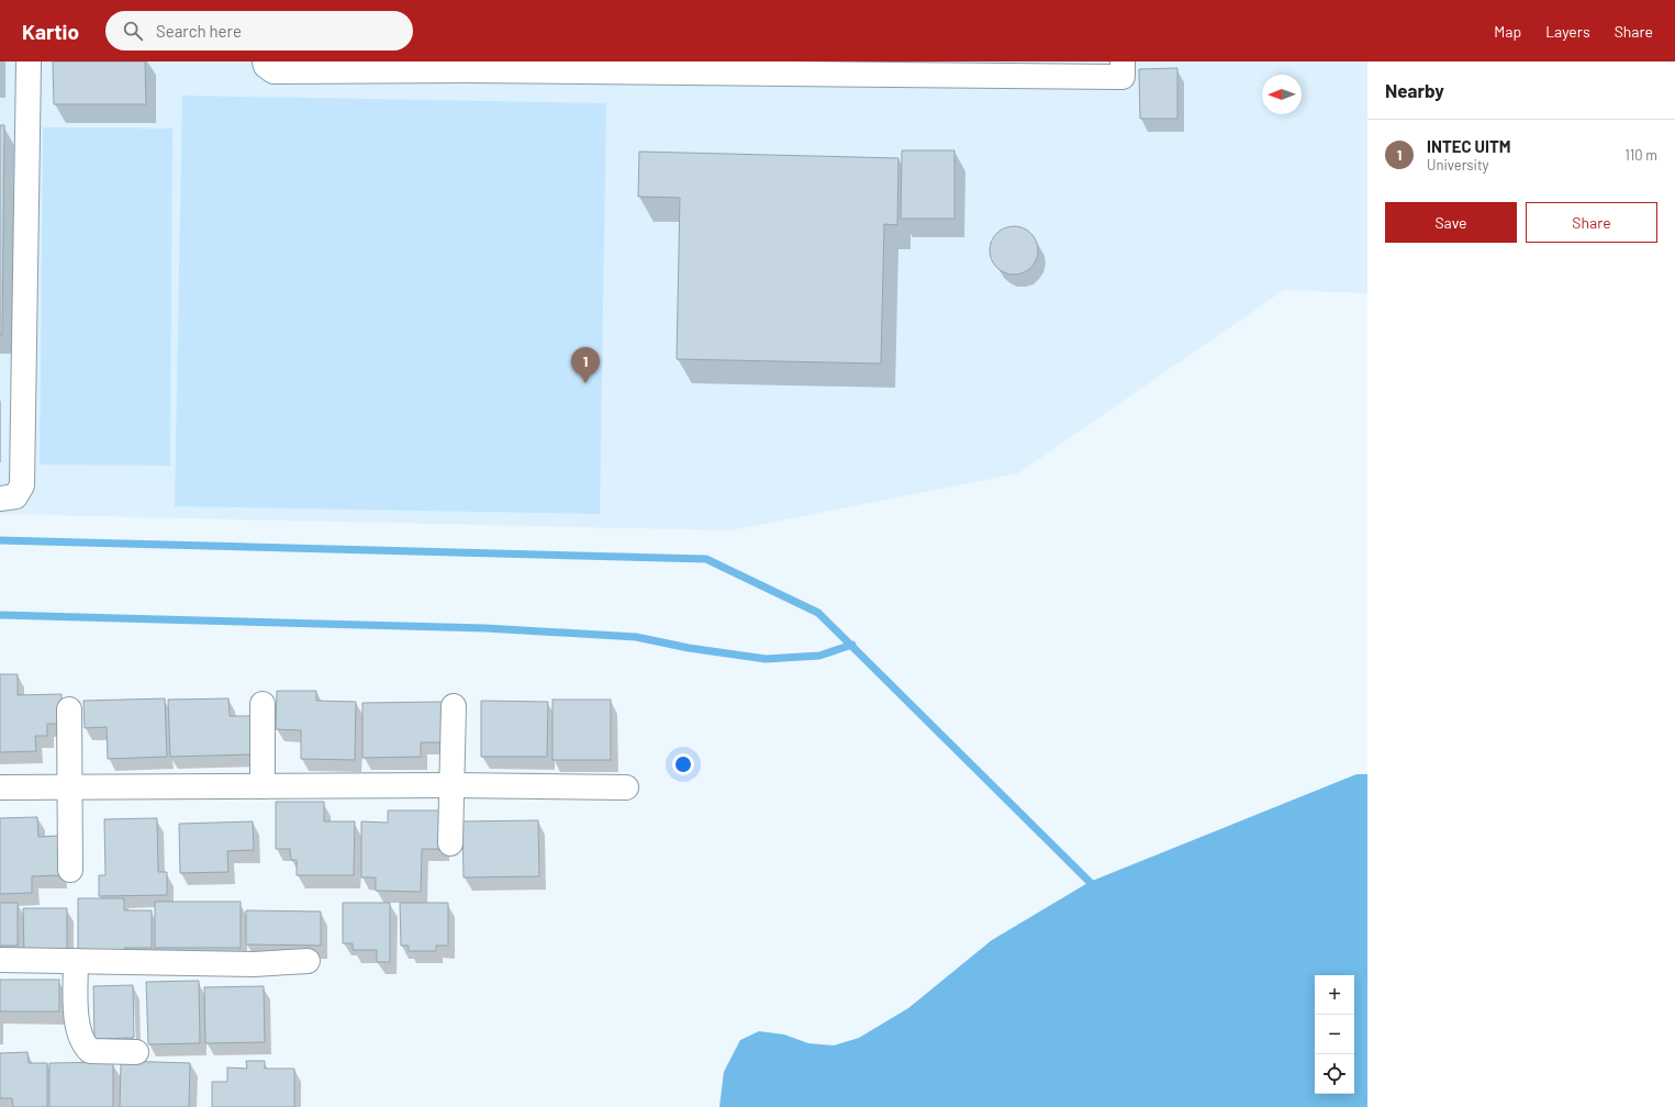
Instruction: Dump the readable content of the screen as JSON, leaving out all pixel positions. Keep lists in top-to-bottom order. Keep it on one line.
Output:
{"north":"left","page":{"header":"Kartio","search":"Search here","nav":["Map","Layers","Share"],"heading":"Nearby","list":[{"mark":"1","name":"INTEC UITM","note":"University","value":"110 m"}],"buttons":["Save","Share"],"pins":"1","map_buttons":["+","−"]}}
